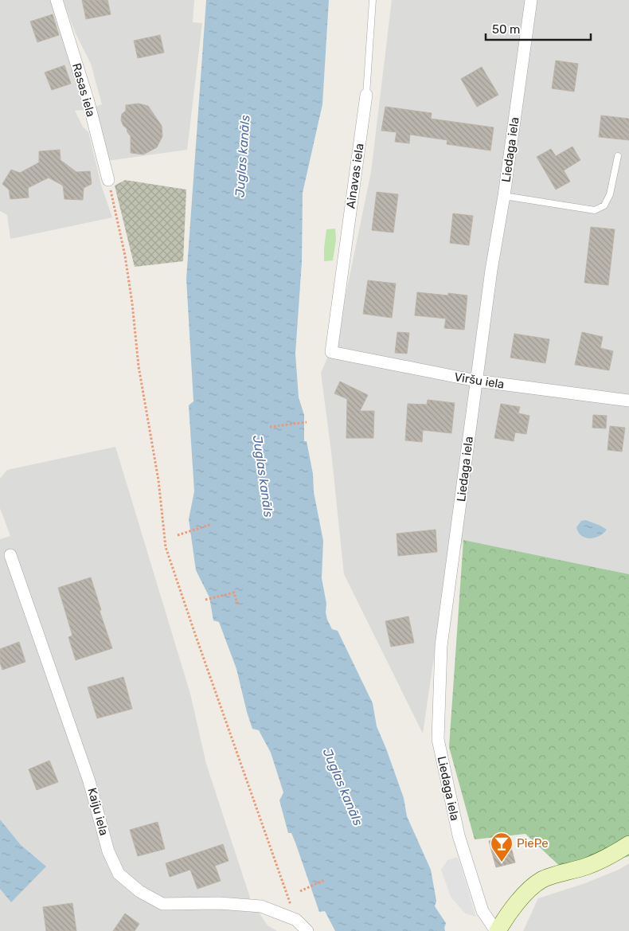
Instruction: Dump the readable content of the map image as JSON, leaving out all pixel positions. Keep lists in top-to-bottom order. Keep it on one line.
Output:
{"streets":{"street":["Rasas iela","Liedaga iela","Ainavas iela","Viršu iela","Kaiju iela"]},"crossings":[["Liedaga iela","Viršu iela"],["Ainavas iela","Viršu iela"]],"water":["Juglas kanāls"],"places":{"bar":["PiePe"]},"scale_bar":"50 m"}
